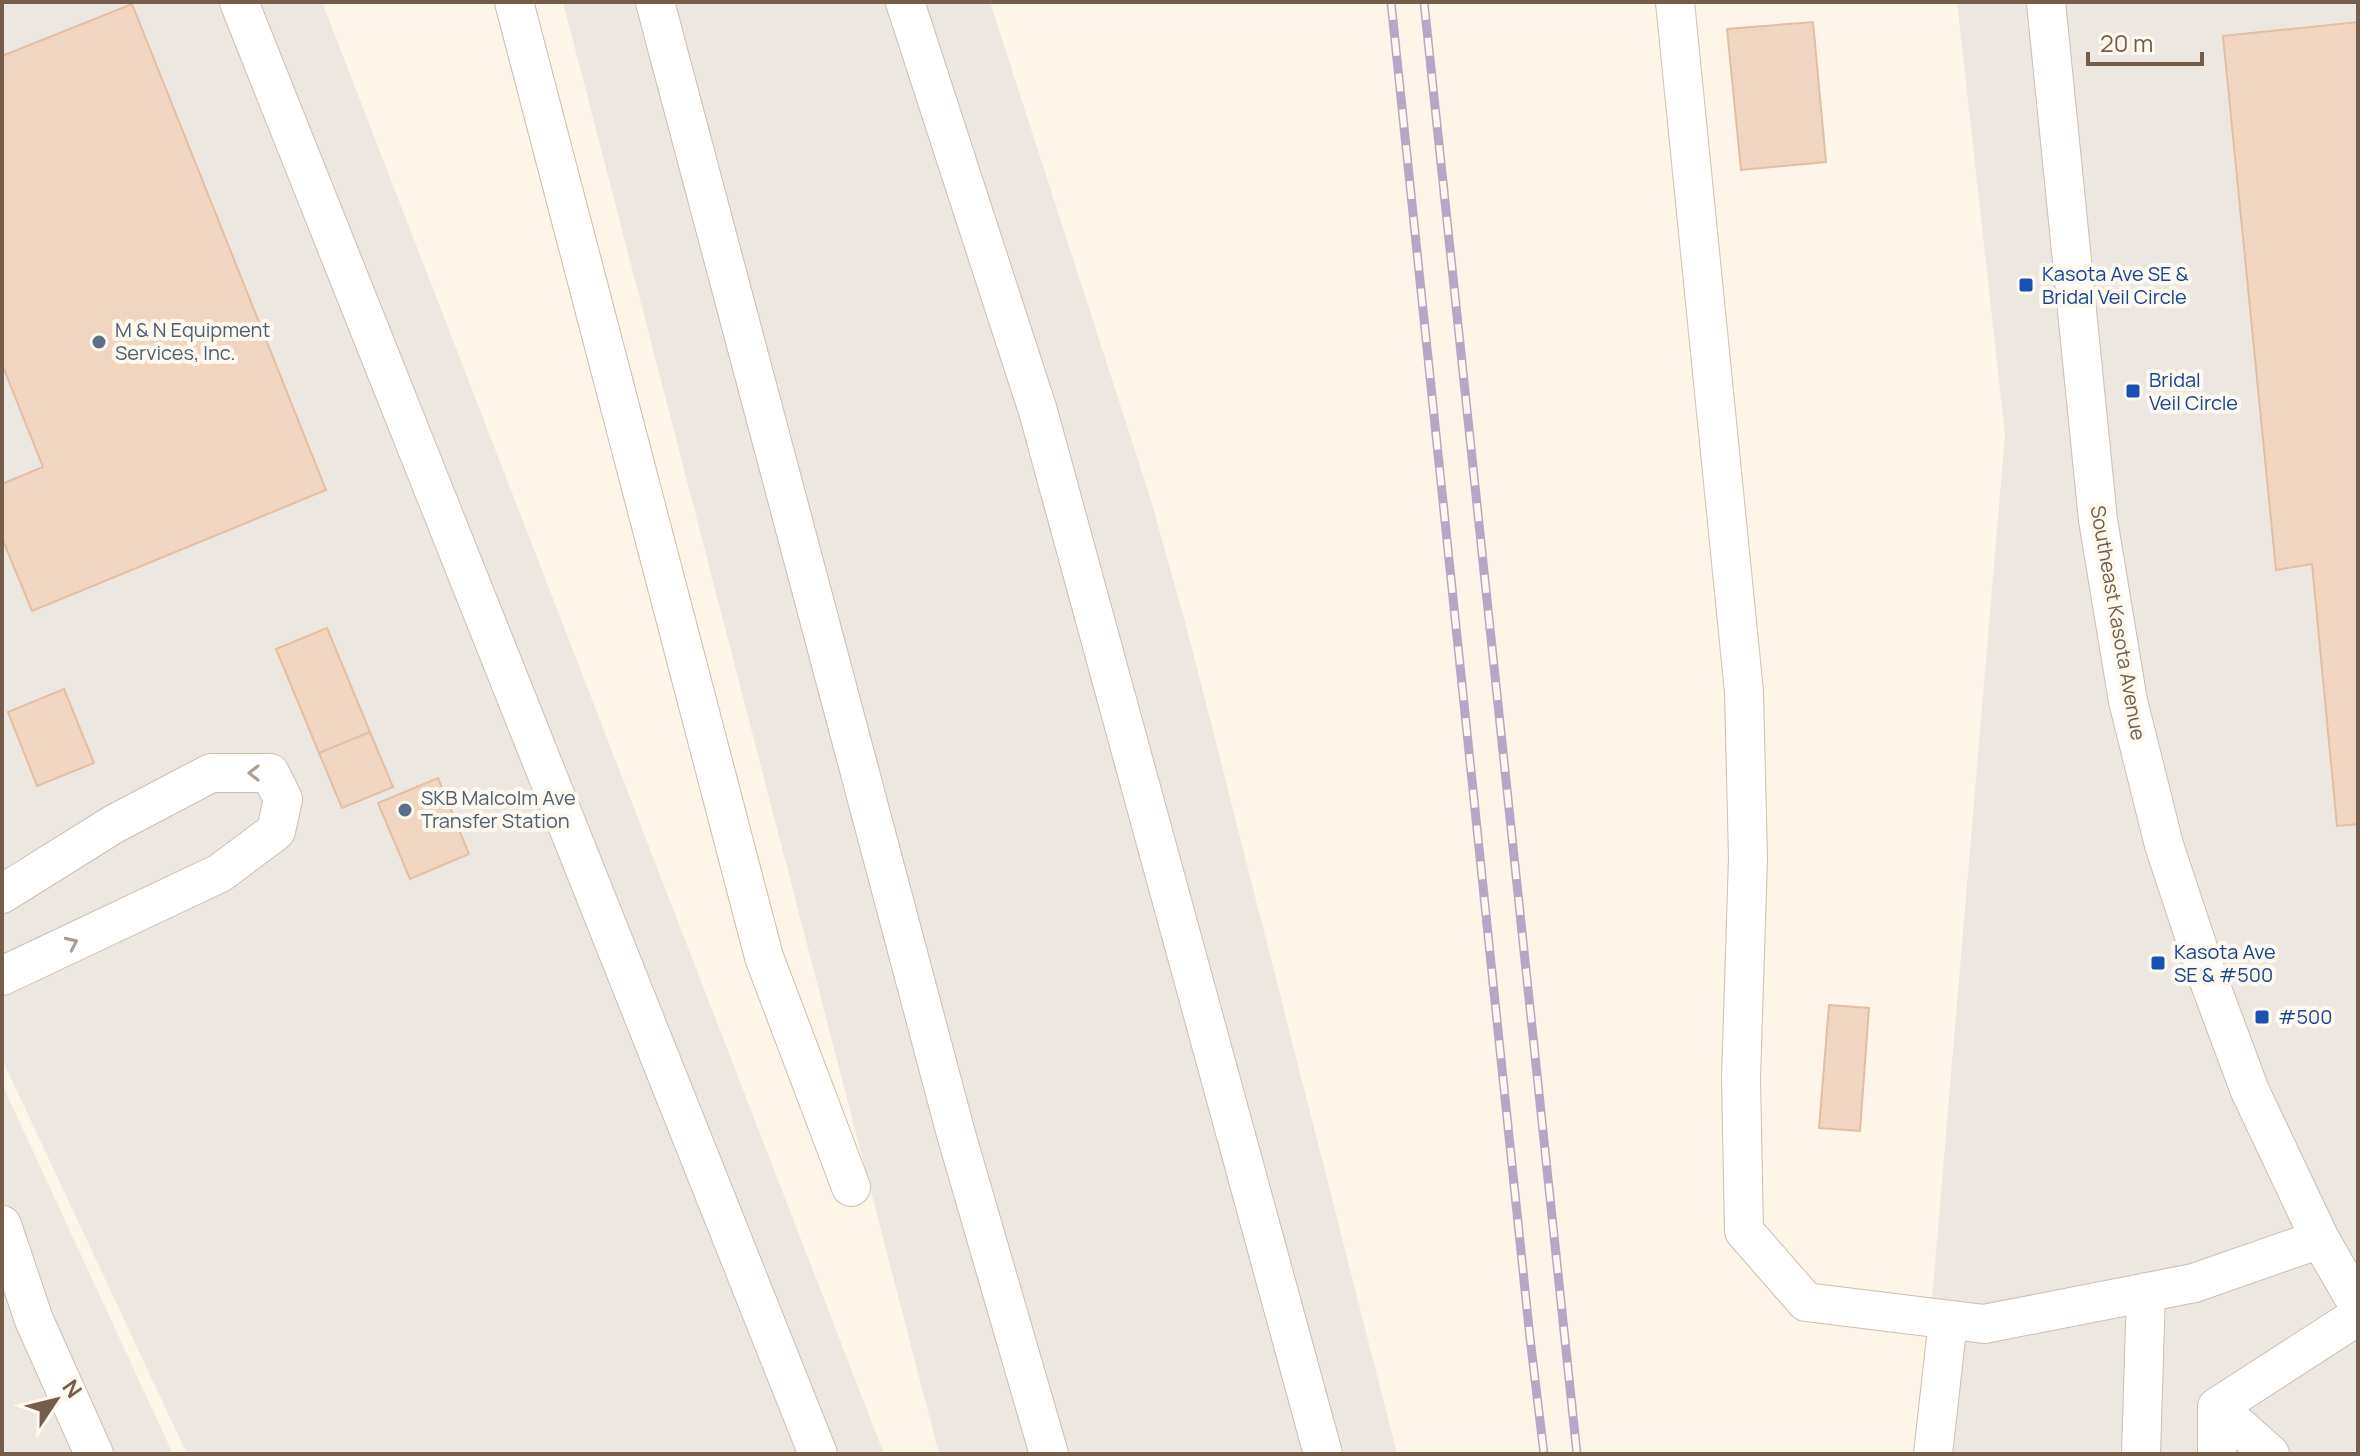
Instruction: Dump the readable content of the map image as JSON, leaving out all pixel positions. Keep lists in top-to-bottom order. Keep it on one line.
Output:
{"streets":{"street":["Southeast Kasota Avenue"]},"places":{"transit":["Kasota Ave SE & Bridal Veil Circle","Bridal Veil Circle","Kasota Ave SE & #500","#500"],"other":["M & N Equipment Services, Inc.","SKB Malcolm Ave Transfer Station"]},"scale_bar":"20 m","north":"top right"}
